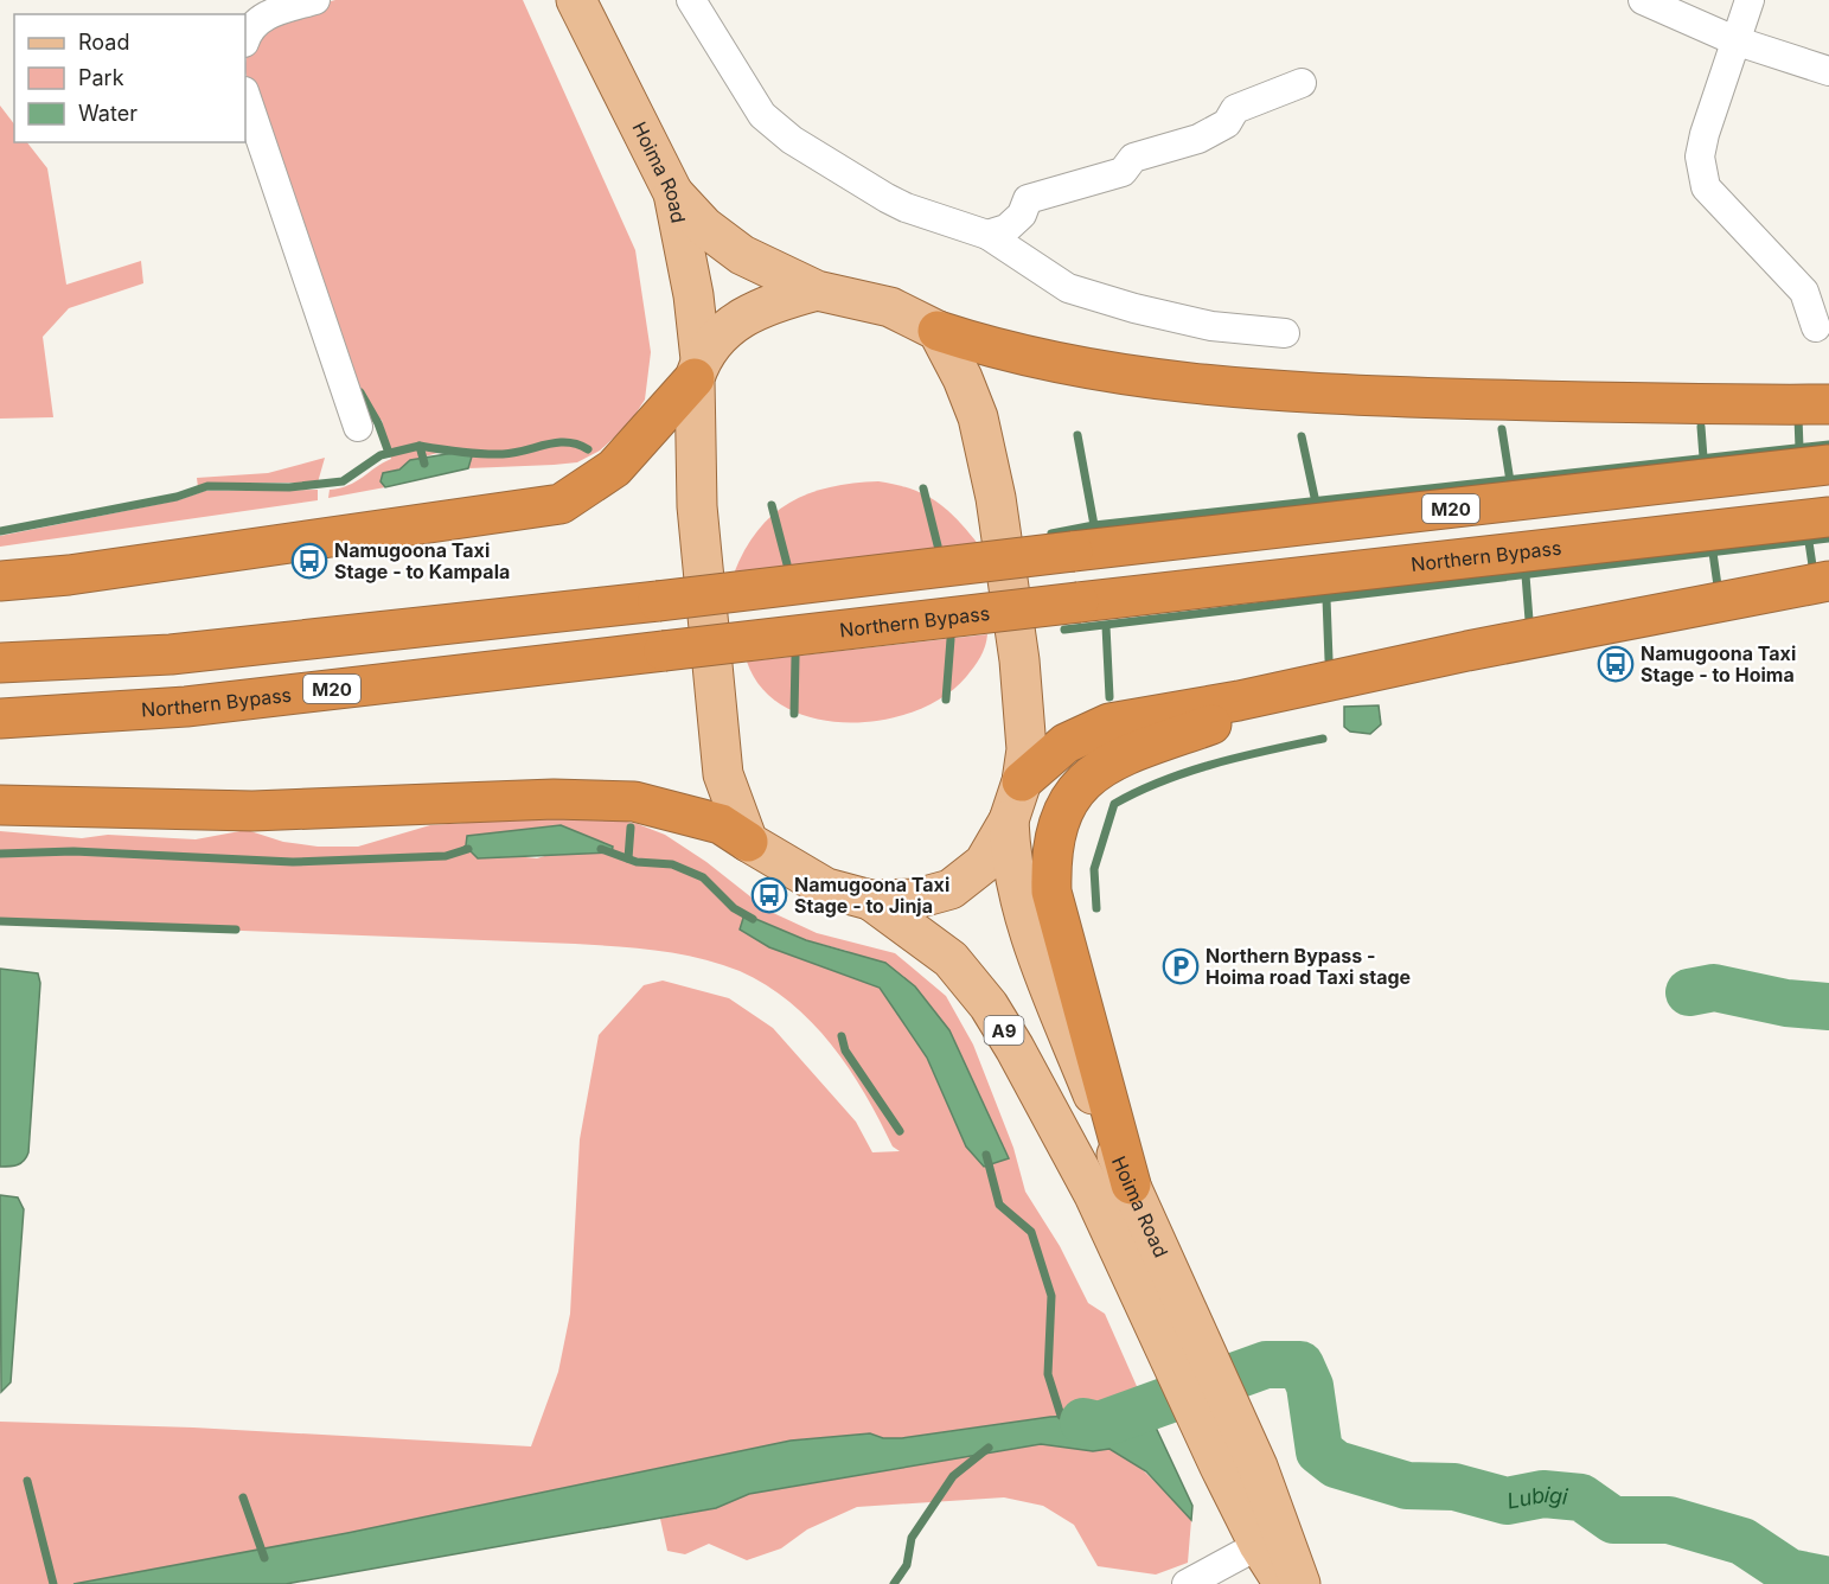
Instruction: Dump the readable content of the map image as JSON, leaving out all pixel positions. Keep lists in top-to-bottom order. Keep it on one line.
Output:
{"streets":{"highway":["M20","Northern Bypass"],"main road":["Hoima Road","A9"]},"crossings":[["Hoima Road","A9"]],"water":["Lubigi"],"places":{"bus stop":["Namugoona Taxi Stage - to Kampala","Namugoona Taxi Stage - to Hoima","Namugoona Taxi Stage - to Jinja"],"parking":["Northern Bypass - Hoima road Taxi stage"]},"legend":["Road","Park","Water"]}
